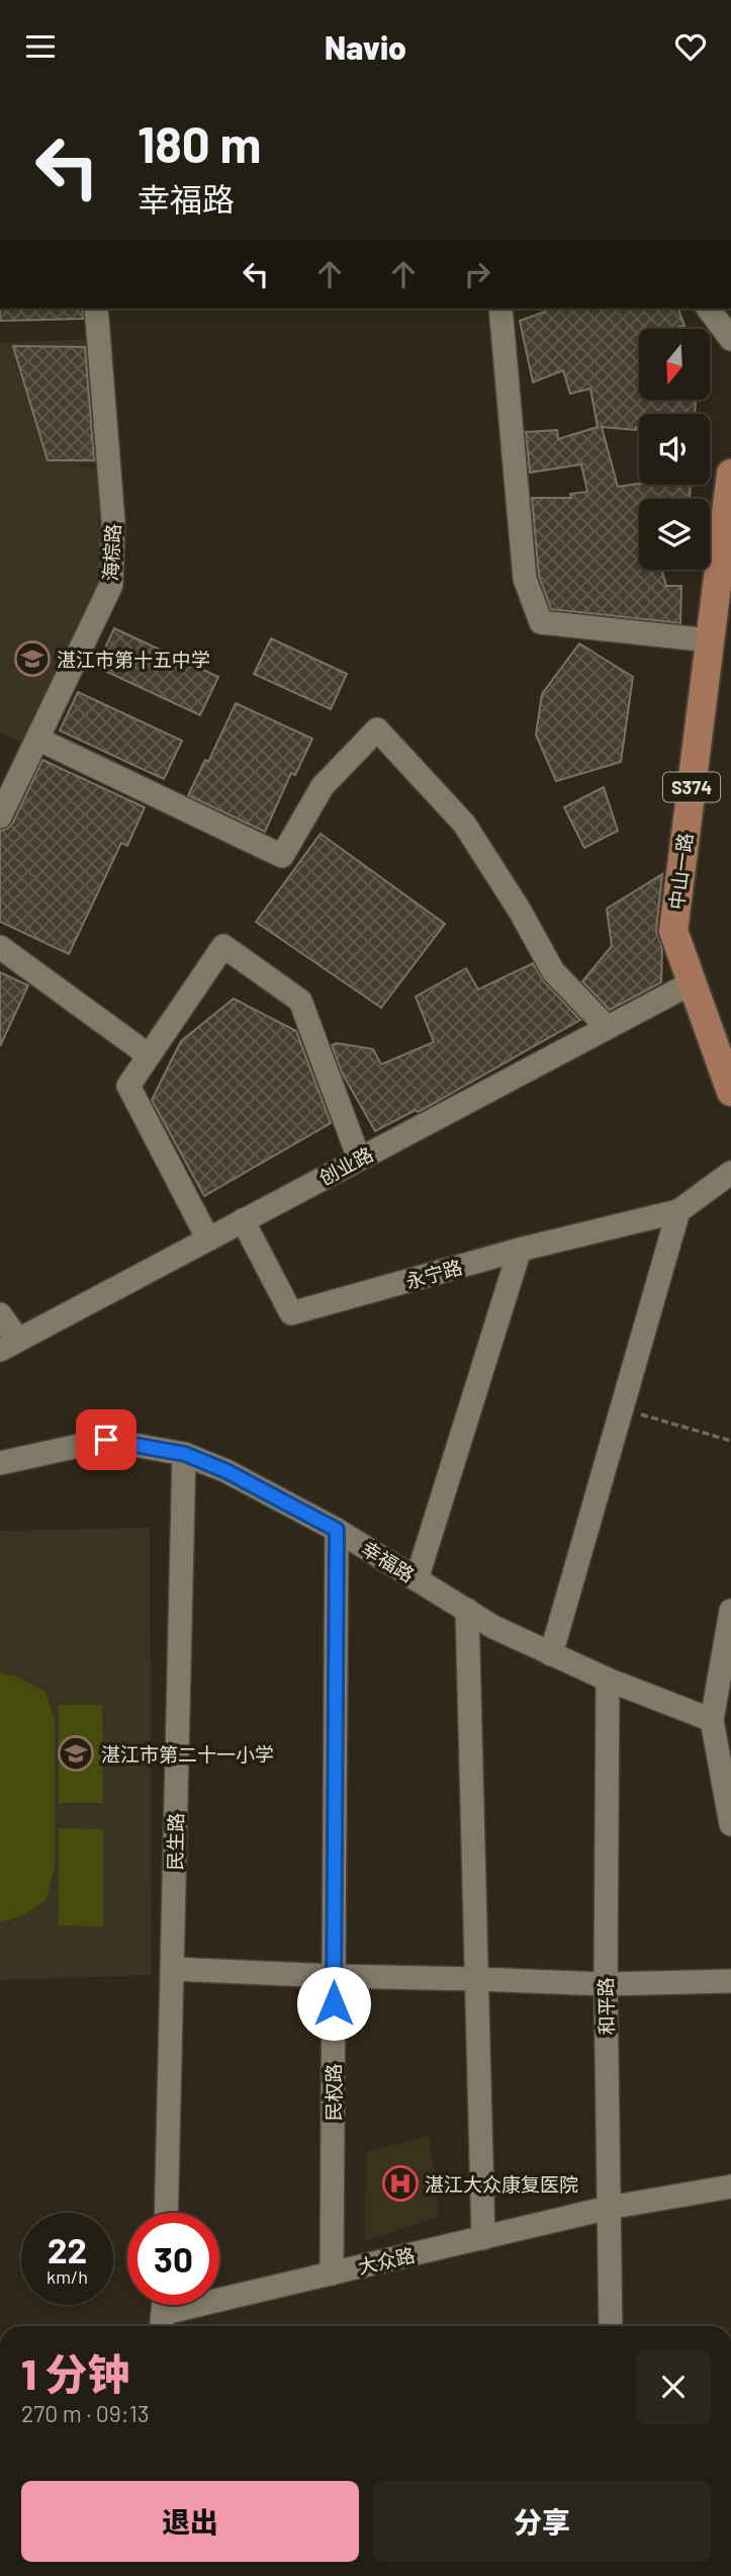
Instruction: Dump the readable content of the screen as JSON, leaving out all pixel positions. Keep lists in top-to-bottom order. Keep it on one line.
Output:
{"streets":{"main road":["S374","中山一路"],"street":["海棕路","创业路","永宁路","幸福路","民生路","和平路","民权路","大众路"]},"crossings":[["中山一路","创业路"],["创业路","永宁路"],["幸福路","民生路"],["幸福路","和平路"],["幸福路","民权路"],["和平路","大众路"],["民权路","大众路"]],"places":{"school or university":["湛江市第十五中学","湛江市第二十一小学"],"hospital":["湛江大众康复医院"]},"north":"bottom","page":{"header":"Navio","turn":["180 m","幸福路"],"speed":"22 km/h","limit":"30","heading":["1 分钟","270 m · 09:13"],"buttons":["退出","分享"]}}
